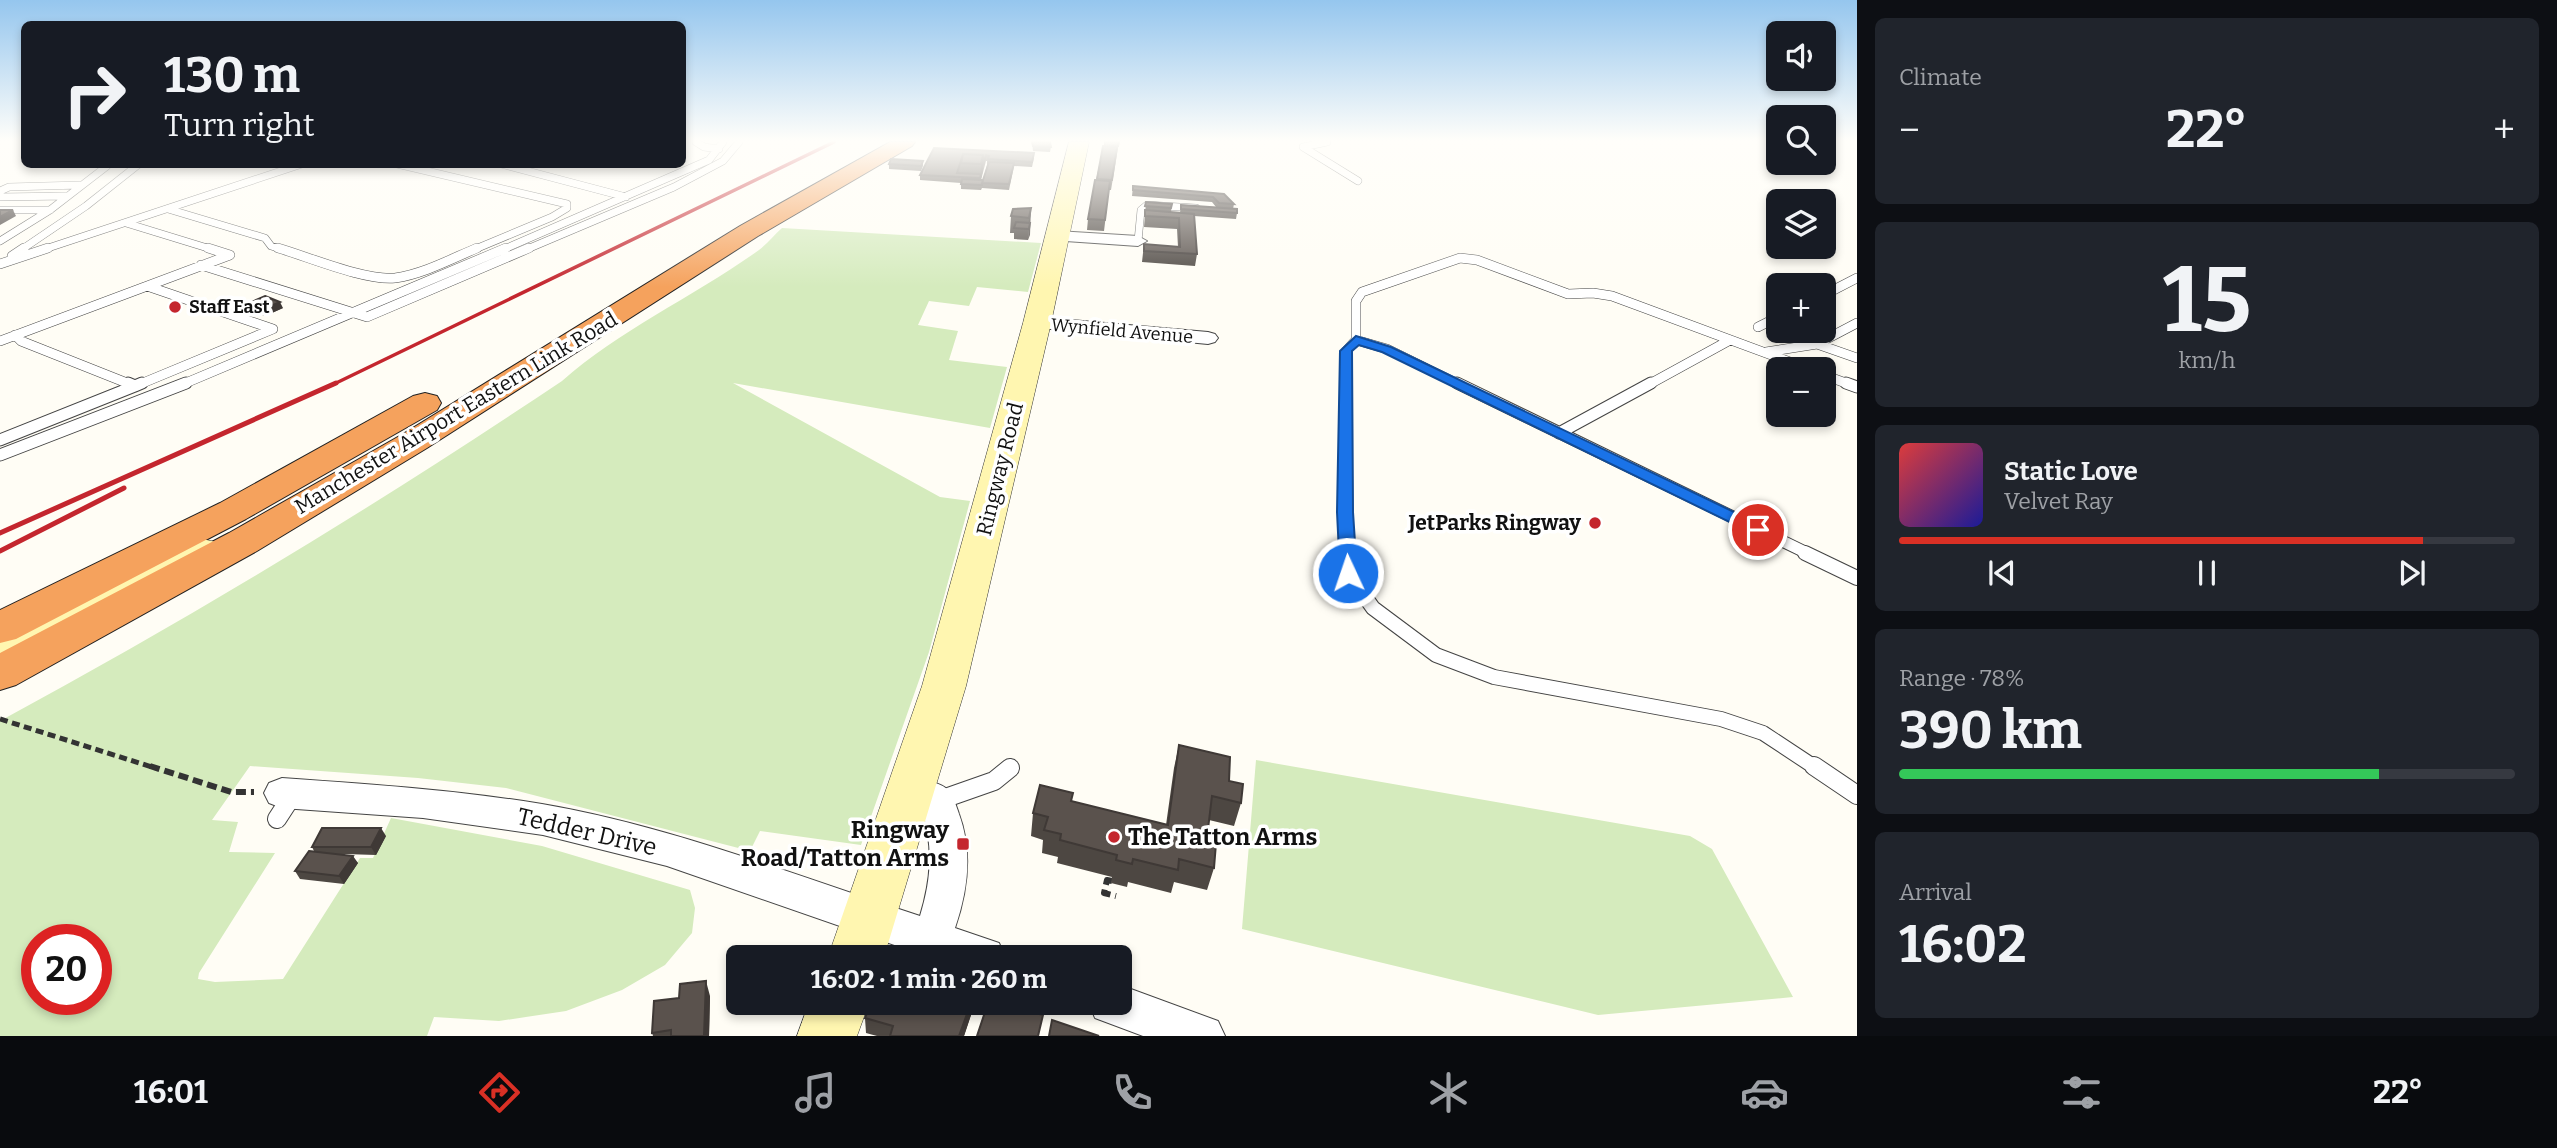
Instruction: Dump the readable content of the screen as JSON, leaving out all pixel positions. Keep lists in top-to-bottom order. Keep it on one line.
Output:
{"streets":{"highway":["Manchester Airport Eastern Link Road"],"street":["Wynfield Avenue","Ringway Road","Tedder Drive"]},"crossings":[["Wynfield Avenue","Ringway Road"],["Ringway Road","Tedder Drive"]],"places":{"other":["Staff East","JetParks Ringway","The Tatton Arms"],"transit":["Ringway Road/Tatton Arms"]},"page":{"tile":["Climate",["15","km/h"],["Range · 78%","390 km"],["Arrival","16:02"]],"map_buttons":["+","−"],"turn":["130 m","Turn right"],"heat":["−","22°","+"],"song":["Static Love","Velvet Ray"],"limit":"20","trip":"16:02 · 1 min · 260 m","tabs":["16:01","22°"]}}
